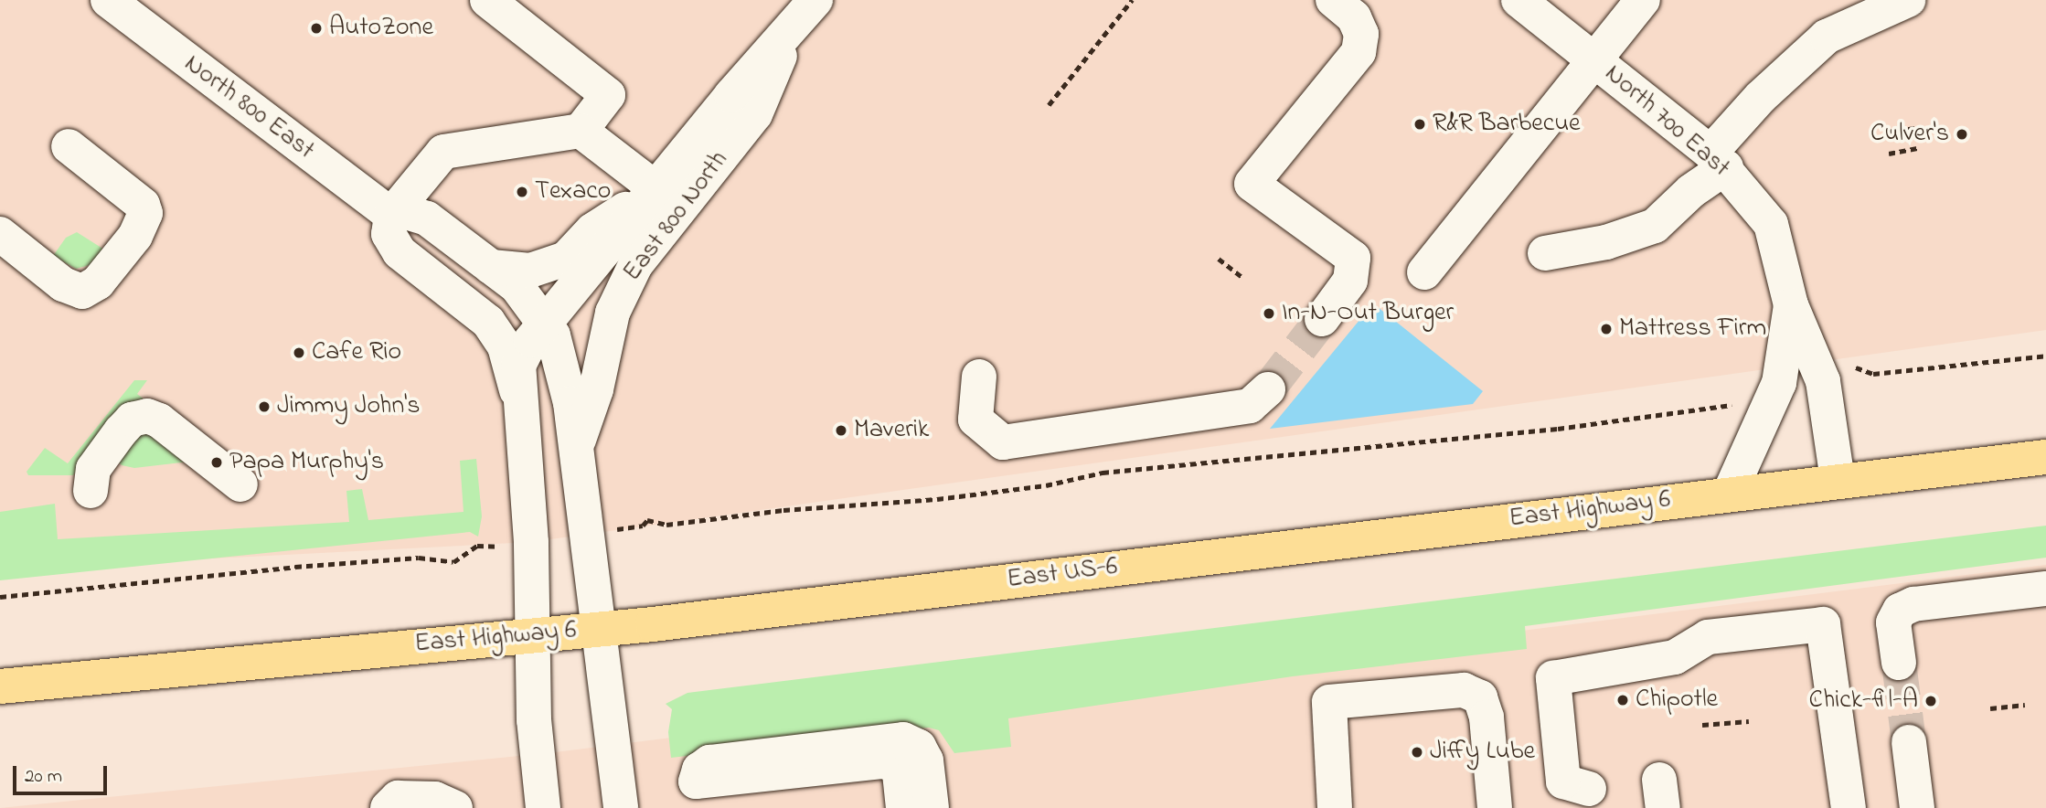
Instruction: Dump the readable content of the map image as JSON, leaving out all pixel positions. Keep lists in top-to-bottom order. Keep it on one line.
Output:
{"streets":{"highway":["East Highway 6","East US-6"],"street":["North 800 East","North 700 East","East 800 North"]},"crossings":[["North 700 East","East Highway 6"],["East Highway 6","East US-6"]],"places":["AutoZone","R&R Barbecue","Culver's","Texaco","In-N-Out Burger","Mattress Firm","Cafe Rio","Jimmy John's","Maverik","Papa Murphy's","Chipotle","Chick-fil-A","Jiffy Lube"],"scale_bar":"20 m"}
